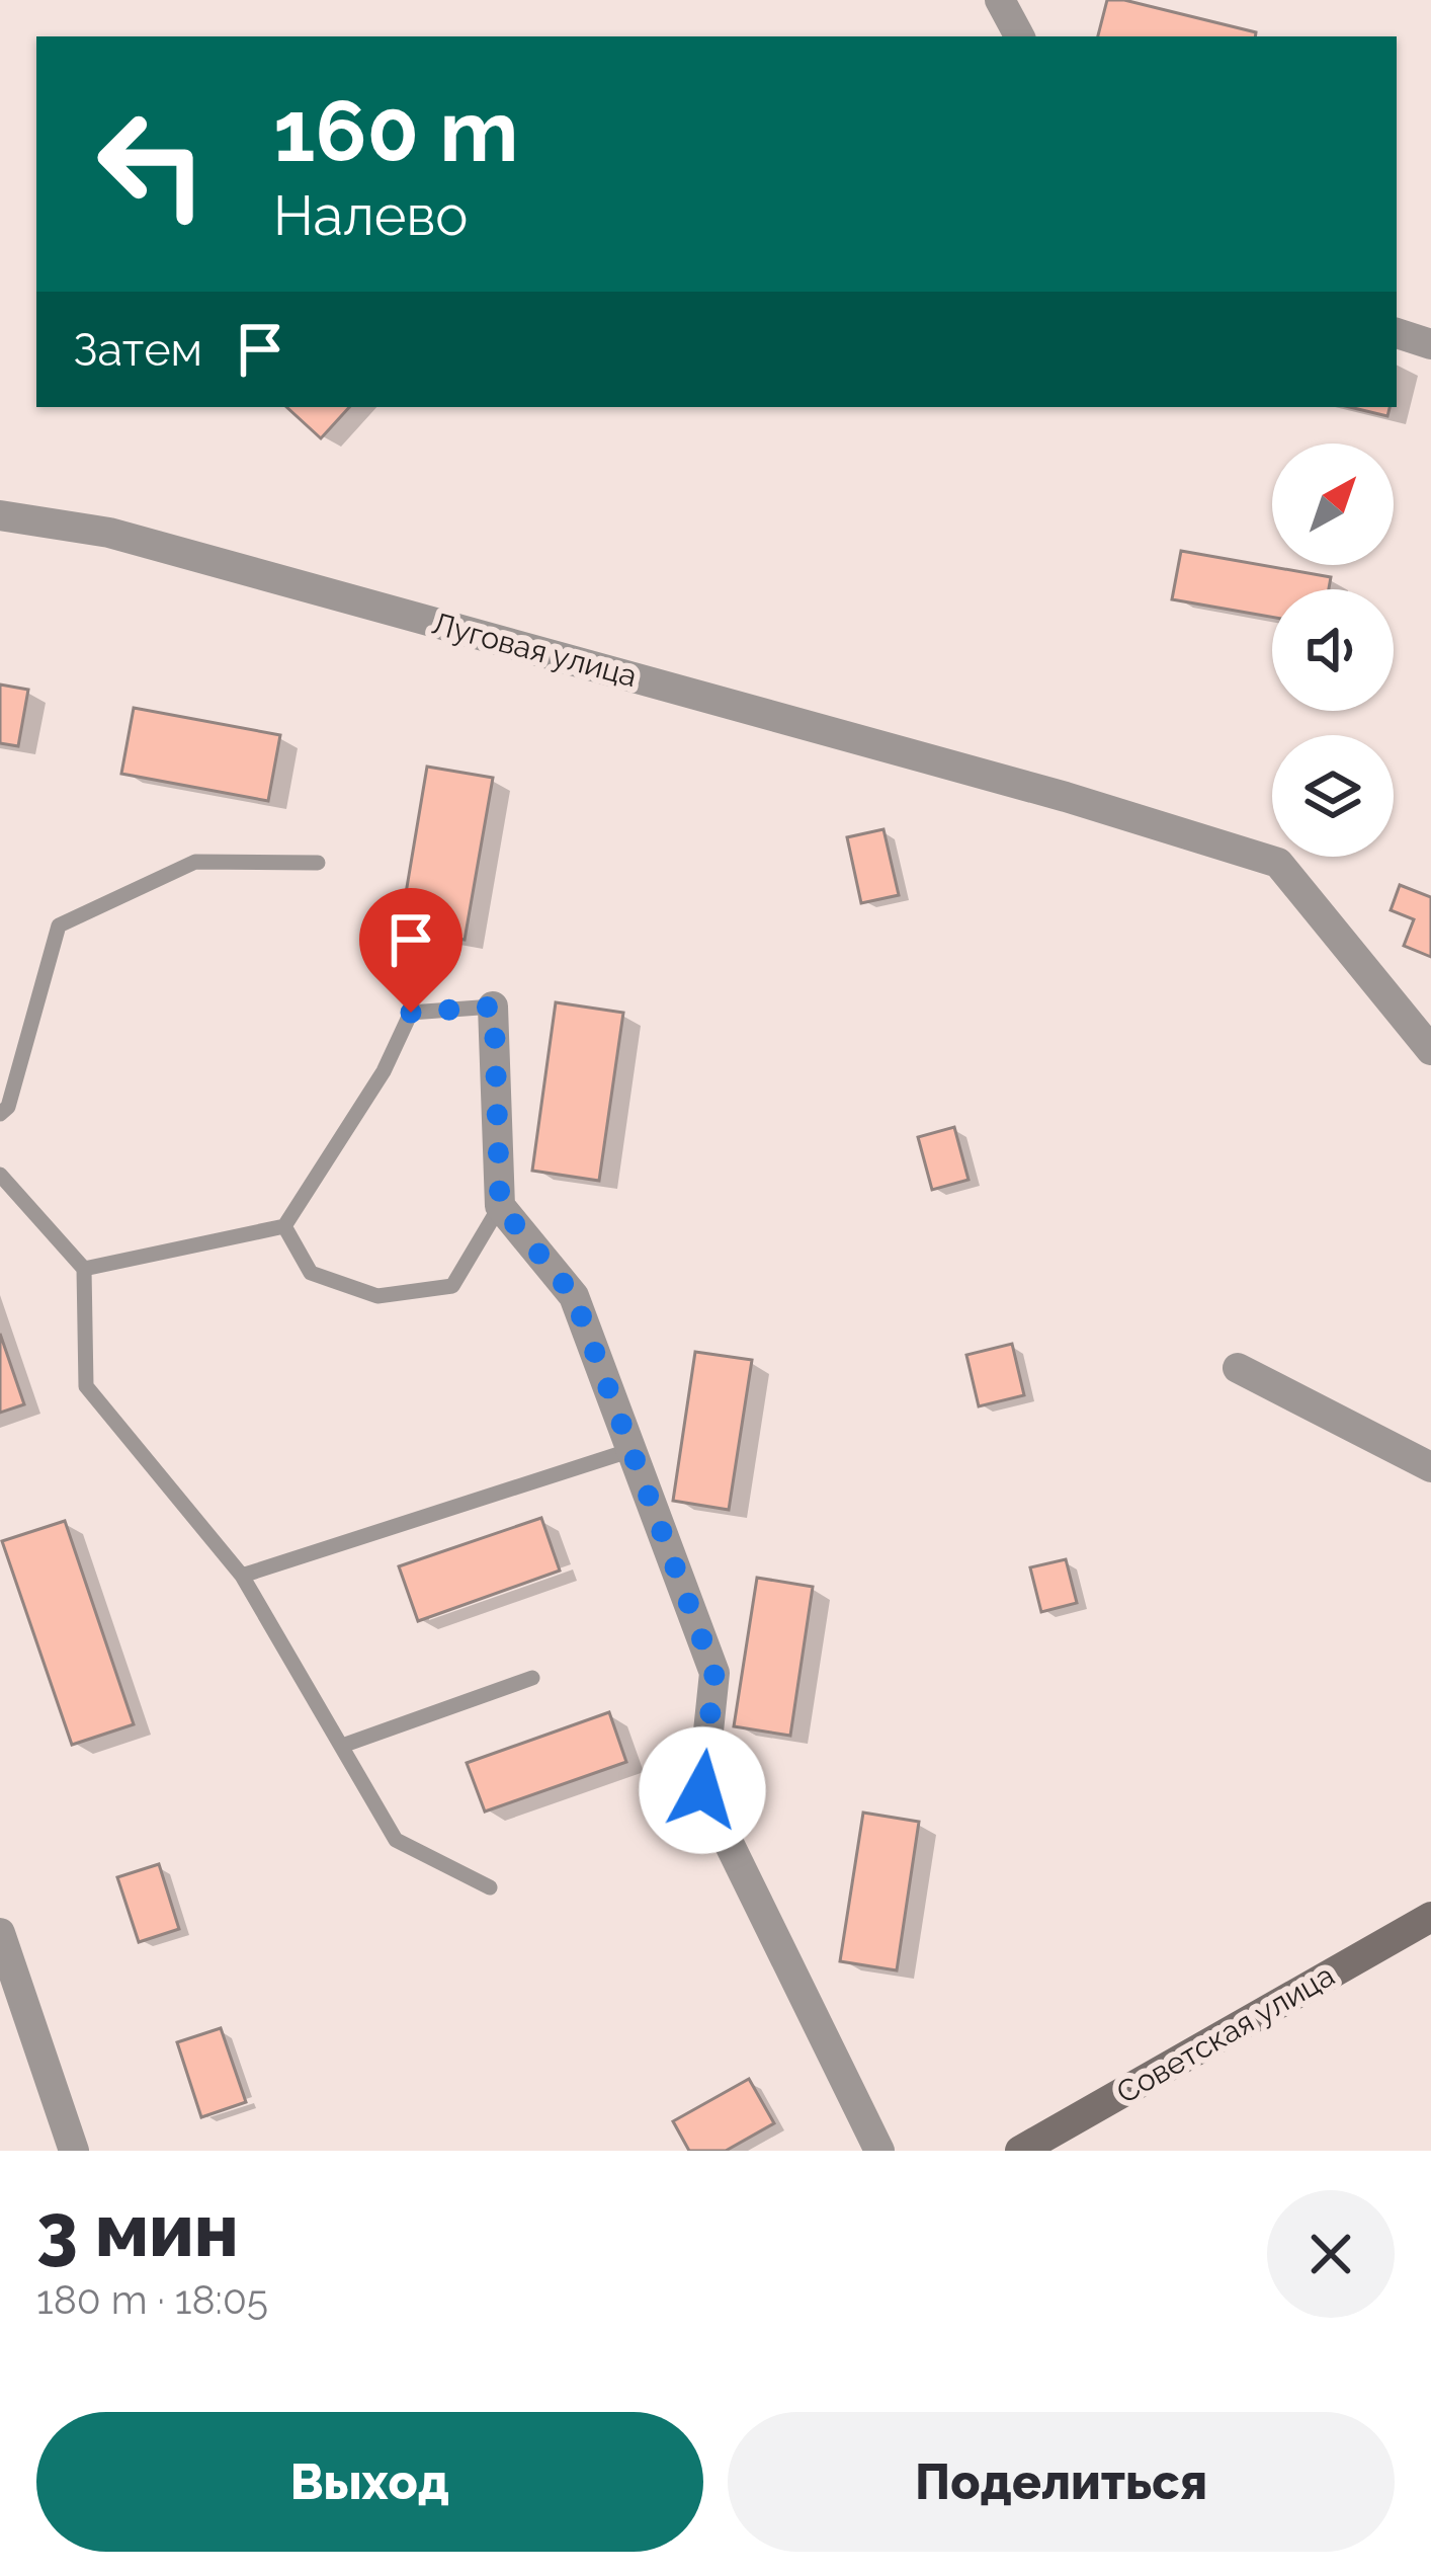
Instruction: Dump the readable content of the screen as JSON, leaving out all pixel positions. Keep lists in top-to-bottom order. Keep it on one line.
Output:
{"streets":{"street":["Луговая улица","Советская улица"]},"north":"top right","page":{"turn":["160 m","Налево"],"then":"Затем","heading":["3 мин","180 m · 18:05"],"buttons":["Выход","Поделиться"]}}
